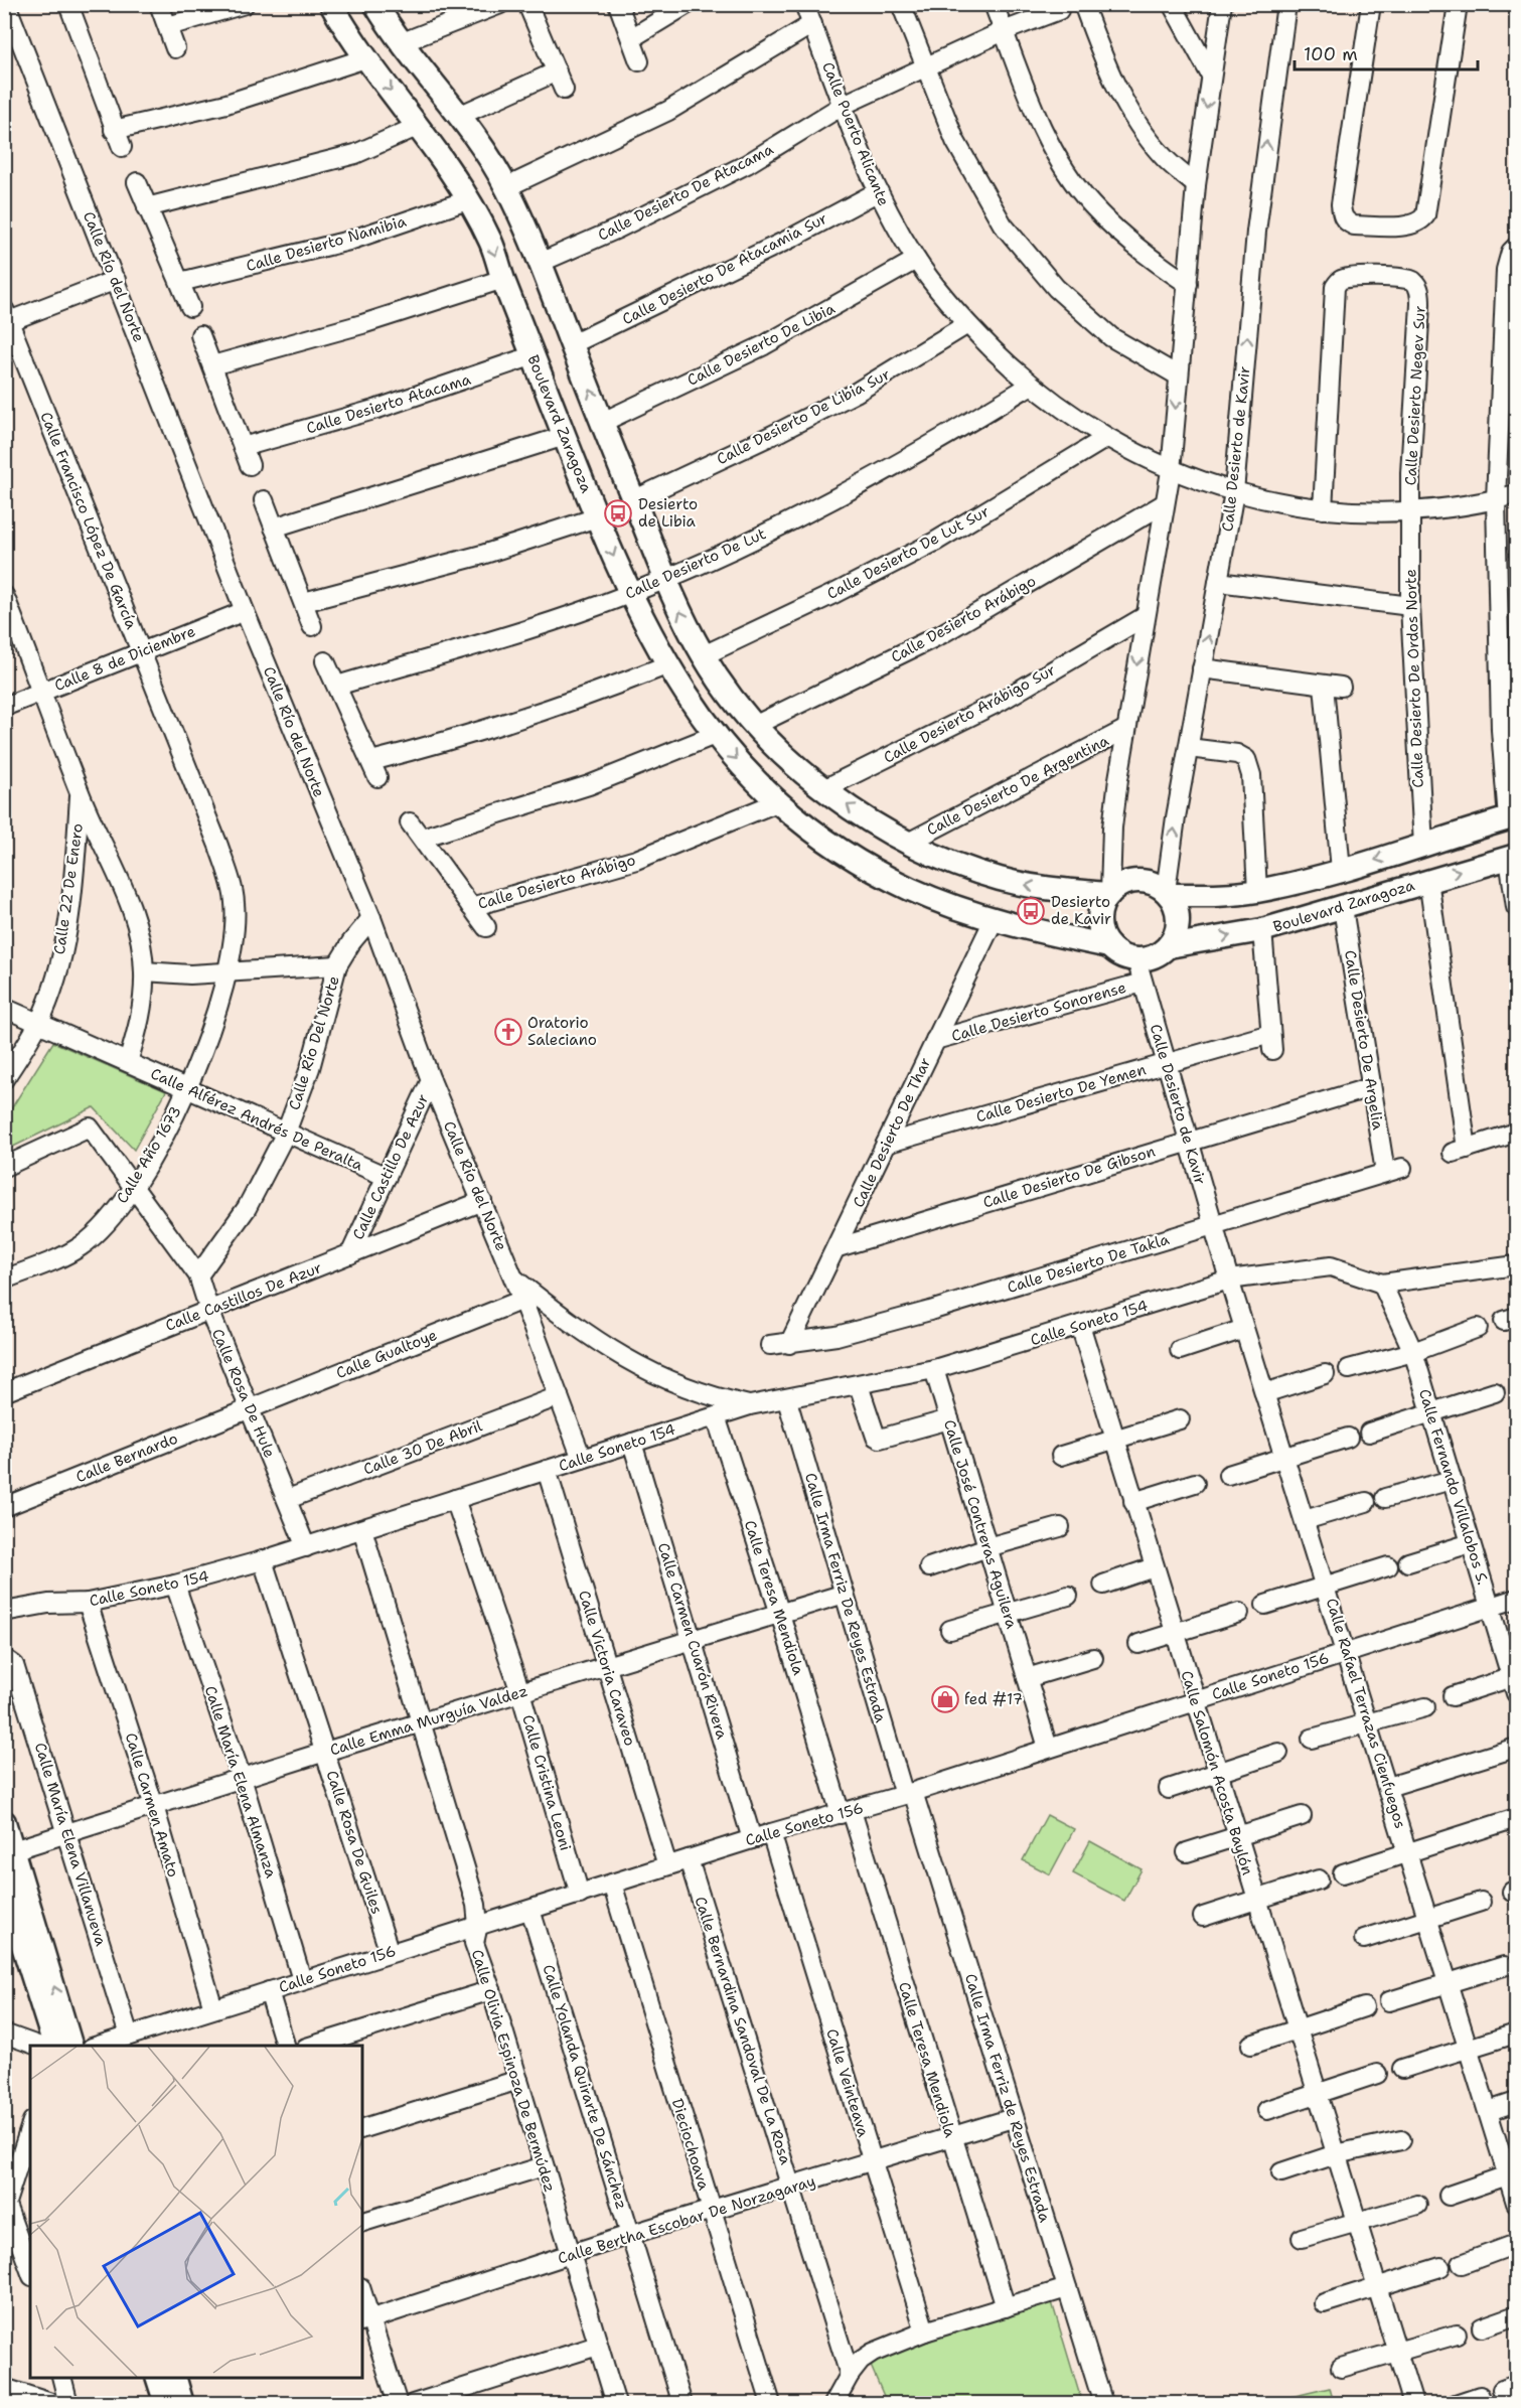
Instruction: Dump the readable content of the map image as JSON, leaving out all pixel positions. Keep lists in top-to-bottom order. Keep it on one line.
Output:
{"streets":{"main road":["Boulevard Zaragoza"],"street":["Calle Puerto Alicante","Calle Desierto De Atacama","Calle Desierto Namibia","Calle Desierto De Atacamia Sur","Calle Río del Norte","Calle Desierto De Libia","Calle Desierto Negev Sur","Calle Desierto Atacama","Calle Desierto De Libia Sur","Calle Desierto de Kavir","Calle Francisco López De García","Calle Desierto De Lut Sur","Calle Desierto De Lut","Calle Desierto Arábigo","Calle 8 de Diciembre","Calle Desierto De Ordos Norte","Calle Desierto Arábigo Sur","Calle Desierto De Argentina","Calle 22 De Enero","Calle Desierto Sonorense","Calle Desierto De Argelia","Calle Río Del Norte","Calle Desierto De Yemen","Calle Alférez Andrés De Peralta","Calle Desierto De Thar","Calle Año 1673","Calle Castillo De Azur","Calle Desierto De Gibson","Calle Desierto De Takla","Calle Castillos De Azur","Calle Soneto 154","Calle Gualtoye","Calle Rosa De Hule","Calle 30 De Abril","Calle Bernardo","Calle Fernando Villalobos S.","Calle José Contreras Aguilera","Calle Teresa Mendiola","Calle Irma Ferriz De Reyes Estrada","Calle Carmen Cuarón Rivera","Calle Victoria Caraveo","Calle Soneto 156","Calle Rafael Terrazas Cienfuegos","Calle Emma Murguía Valdez","Calle Salomón Acosta Baylón","Calle María Elena Almanza","Calle Cristina Leoni","Calle Carmen Amato","Calle Rosa De Guiles","Calle María Elena Villanueva","Calle Bernardina Sandoval De La Rosa","Calle Olivia Espinoza De Bermúdez","Calle Veinteava","Calle Yolanda Quirarte De Sánchez","Calle Irma Ferriz de Reyes Estrada","Dieciochoava","Calle Bertha Escobar De Norzagaray"]},"crossings":[["Calle Puerto Alicante","Calle Desierto De Atacama"],["Calle Puerto Alicante","Calle Desierto De Atacamia Sur"],["Calle Puerto Alicante","Calle Desierto De Libia"],["Calle Puerto Alicante","Calle Desierto Negev Sur"],["Calle Puerto Alicante","Calle Desierto De Libia Sur"],["Calle Puerto Alicante","Calle Desierto de Kavir"],["Calle Puerto Alicante","Calle Desierto De Lut Sur"],["Calle Puerto Alicante","Calle Desierto De Lut"],["Calle Puerto Alicante","Calle Desierto De Ordos Norte"],["Calle Desierto Namibia","Boulevard Zaragoza"],["Calle Río del Norte","Calle 8 de Diciembre"],["Calle Río del Norte","Calle Río Del Norte"],["Calle Río del Norte","Calle Castillo De Azur"],["Calle Río del Norte","Calle Castillos De Azur"],["Calle Río del Norte","Calle Soneto 154"],["Calle Río del Norte","Calle Gualtoye"],["Calle Río del Norte","Calle 30 De Abril"],["Calle Desierto Negev Sur","Calle Desierto De Ordos Norte"],["Calle Desierto Atacama","Boulevard Zaragoza"],["Boulevard Zaragoza","Calle Desierto de Kavir"],["Boulevard Zaragoza","Calle Desierto De Lut"],["Boulevard Zaragoza","Calle Desierto Arábigo"],["Boulevard Zaragoza","Calle Desierto De Argelia"],["Boulevard Zaragoza","Calle Desierto De Yemen"],["Boulevard Zaragoza","Calle Desierto De Thar"],["Calle Desierto de Kavir","Calle Desierto Sonorense"],["Calle Desierto de Kavir","Calle Desierto De Yemen"],["Calle Desierto de Kavir","Calle Desierto De Gibson"],["Calle Desierto de Kavir","Calle Desierto De Takla"],["Calle Desierto de Kavir","Calle Rafael Terrazas Cienfuegos"],["Calle Francisco López De García","Calle 8 de Diciembre"],["Calle Francisco López De García","Calle Río Del Norte"],["Calle Francisco López De García","Calle Año 1673"],["Calle 22 De Enero","Calle Alférez Andrés De Peralta"],["Calle Desierto Sonorense","Calle Desierto De Thar"],["Calle Desierto De Argelia","Calle Desierto De Gibson"],["Calle Desierto De Argelia","Calle Desierto De Takla"],["Calle Río Del Norte","Calle Alférez Andrés De Peralta"],["Calle Río Del Norte","Calle Año 1673"],["Calle Río Del Norte","Calle Rosa De Hule"],["Calle Desierto De Yemen","Calle Desierto De Thar"],["Calle Alférez Andrés De Peralta","Calle Año 1673"],["Calle Alférez Andrés De Peralta","Calle Castillo De Azur"],["Calle Desierto De Thar","Calle Desierto De Gibson"],["Calle Desierto De Thar","Calle Desierto De Takla"],["Calle Año 1673","Calle Rosa De Hule"],["Calle Castillo De Azur","Calle Castillos De Azur"],["Calle Desierto De Takla","Calle Rafael Terrazas Cienfuegos"],["Calle Castillos De Azur","Calle Rosa De Hule"],["Calle Soneto 154","Calle Rosa De Hule"],["Calle Soneto 154","Calle José Contreras Aguilera"],["Calle Soneto 154","Calle Teresa Mendiola"],["Calle Soneto 154","Calle Irma Ferriz De Reyes Estrada"],["Calle Soneto 154","Calle Carmen Cuarón Rivera"],["Calle Soneto 154","Calle Victoria Caraveo"],["Calle Soneto 154","Calle Rafael Terrazas Cienfuegos"],["Calle Soneto 154","Calle Salomón Acosta Baylón"],["Calle Soneto 154","Calle María Elena Almanza"],["Calle Soneto 154","Calle Cristina Leoni"],["Calle Soneto 154","Calle Carmen Amato"],["Calle Soneto 154","Calle Rosa De Guiles"],["Calle Soneto 154","Calle Olivia Espinoza De Bermúdez"],["Calle Gualtoye","Calle Rosa De Hule"],["Calle Gualtoye","Calle Bernardo"],["Calle Rosa De Hule","Calle 30 De Abril"],["Calle Rosa De Hule","Calle Bernardo"],["Calle Fernando Villalobos S.","Calle Soneto 156"],["Calle José Contreras Aguilera","Calle Soneto 156"],["Calle Teresa Mendiola","Calle Soneto 156"],["Calle Teresa Mendiola","Calle Emma Murguía Valdez"],["Calle Teresa Mendiola","Calle Bertha Escobar De Norzagaray"],["Calle Irma Ferriz De Reyes Estrada","Calle Soneto 156"],["Calle Irma Ferriz De Reyes Estrada","Calle Emma Murguía Valdez"],["Calle Irma Ferriz De Reyes Estrada","Calle Irma Ferriz de Reyes Estrada"],["Calle Carmen Cuarón Rivera","Calle Soneto 156"],["Calle Carmen Cuarón Rivera","Calle Emma Murguía Valdez"],["Calle Victoria Caraveo","Calle Soneto 156"],["Calle Victoria Caraveo","Calle Emma Murguía Valdez"],["Calle Soneto 156","Calle Rafael Terrazas Cienfuegos"],["Calle Soneto 156","Calle Salomón Acosta Baylón"],["Calle Soneto 156","Calle María Elena Almanza"],["Calle Soneto 156","Calle Cristina Leoni"],["Calle Soneto 156","Calle Carmen Amato"],["Calle Soneto 156","Calle Rosa De Guiles"],["Calle Soneto 156","Calle María Elena Villanueva"],["Calle Soneto 156","Calle Bernardina Sandoval De La Rosa"],["Calle Soneto 156","Calle Olivia Espinoza De Bermúdez"],["Calle Soneto 156","Calle Veinteava"],["Calle Soneto 156","Calle Yolanda Quirarte De Sánchez"],["Calle Soneto 156","Calle Irma Ferriz de Reyes Estrada"],["Calle Soneto 156","Dieciochoava"],["Calle Emma Murguía Valdez","Calle María Elena Almanza"],["Calle Emma Murguía Valdez","Calle Cristina Leoni"],["Calle Emma Murguía Valdez","Calle Carmen Amato"],["Calle Emma Murguía Valdez","Calle Rosa De Guiles"],["Calle Emma Murguía Valdez","Calle María Elena Villanueva"],["Calle Emma Murguía Valdez","Calle Olivia Espinoza De Bermúdez"],["Calle Bernardina Sandoval De La Rosa","Calle Bertha Escobar De Norzagaray"],["Calle Olivia Espinoza De Bermúdez","Calle Bertha Escobar De Norzagaray"],["Calle Veinteava","Calle Bertha Escobar De Norzagaray"],["Calle Yolanda Quirarte De Sánchez","Calle Bertha Escobar De Norzagaray"],["Calle Irma Ferriz de Reyes Estrada","Calle Bertha Escobar De Norzagaray"],["Dieciochoava","Calle Bertha Escobar De Norzagaray"]],"places":{"bus stop":["Desierto de Libia","Desierto de Kavir"],"church":["Oratorio Saleciano"],"shop":["fed #17"]},"scale_bar":"100 m"}
